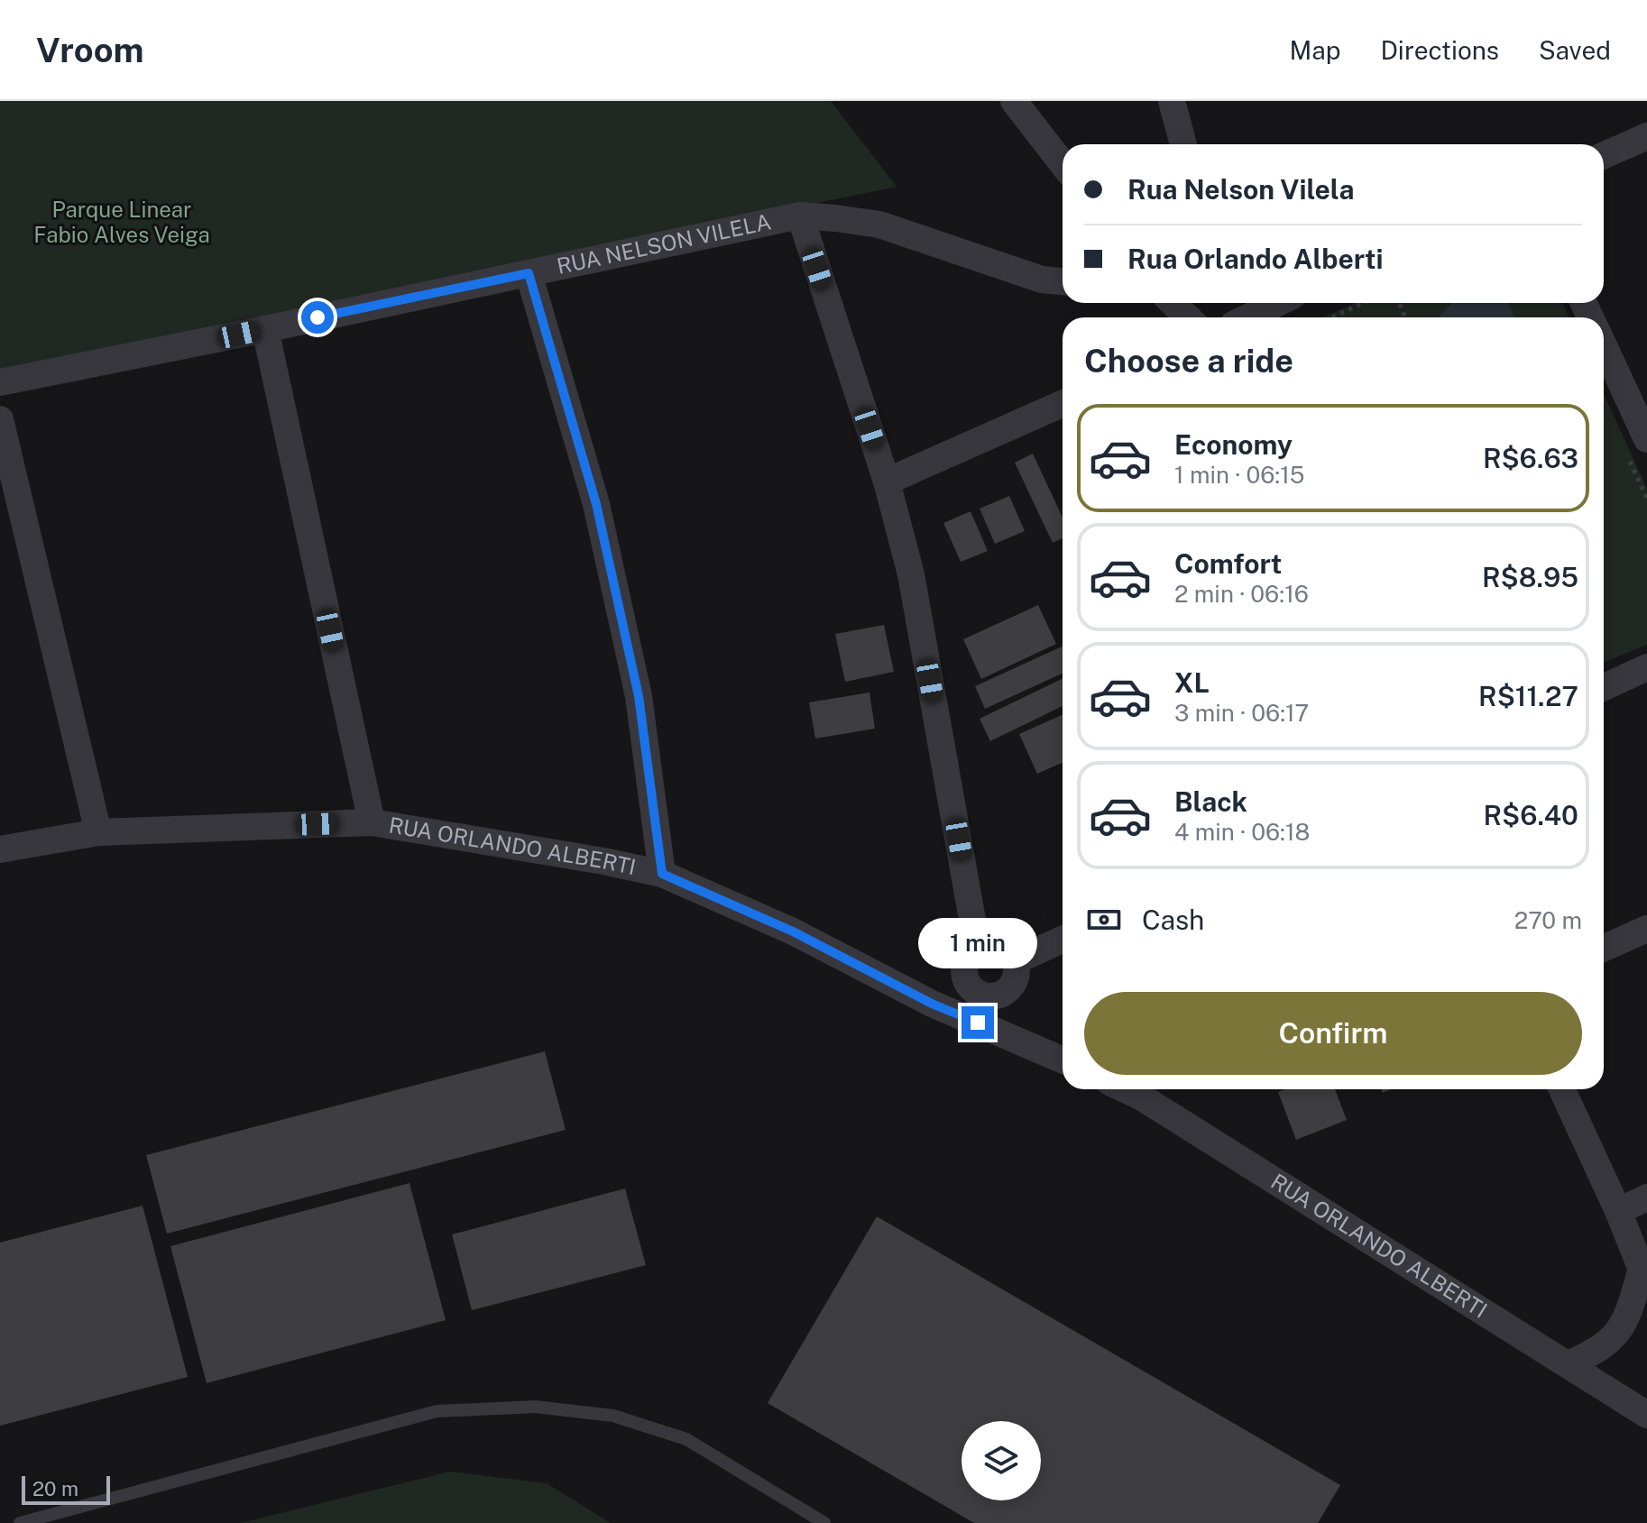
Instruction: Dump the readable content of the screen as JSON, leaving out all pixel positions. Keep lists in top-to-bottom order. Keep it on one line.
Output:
{"streets":{"street":["RUA NELSON VILELA","RUA ORLANDO ALBERTI"]},"parks":["Parque Linear Fabio Alves Veiga"],"scale_bar":"20 m","page":{"header":"Vroom","nav":["Map","Directions","Saved"],"banner":["Rua Nelson Vilela","Rua Orlando Alberti"],"heading":"Choose a ride","list":[{"name":"Economy","note":"1 min · 06:15","value":"R$6.63"},{"name":"Comfort","note":"2 min · 06:16","value":"R$8.95"},{"name":"XL","note":"3 min · 06:17","value":"R$11.27"},{"name":"Black","note":"4 min · 06:18","value":"R$6.40"}],"pay":["Cash","270 m"],"bubble":"1 min","buttons":"Confirm","scale":"20 m"}}
